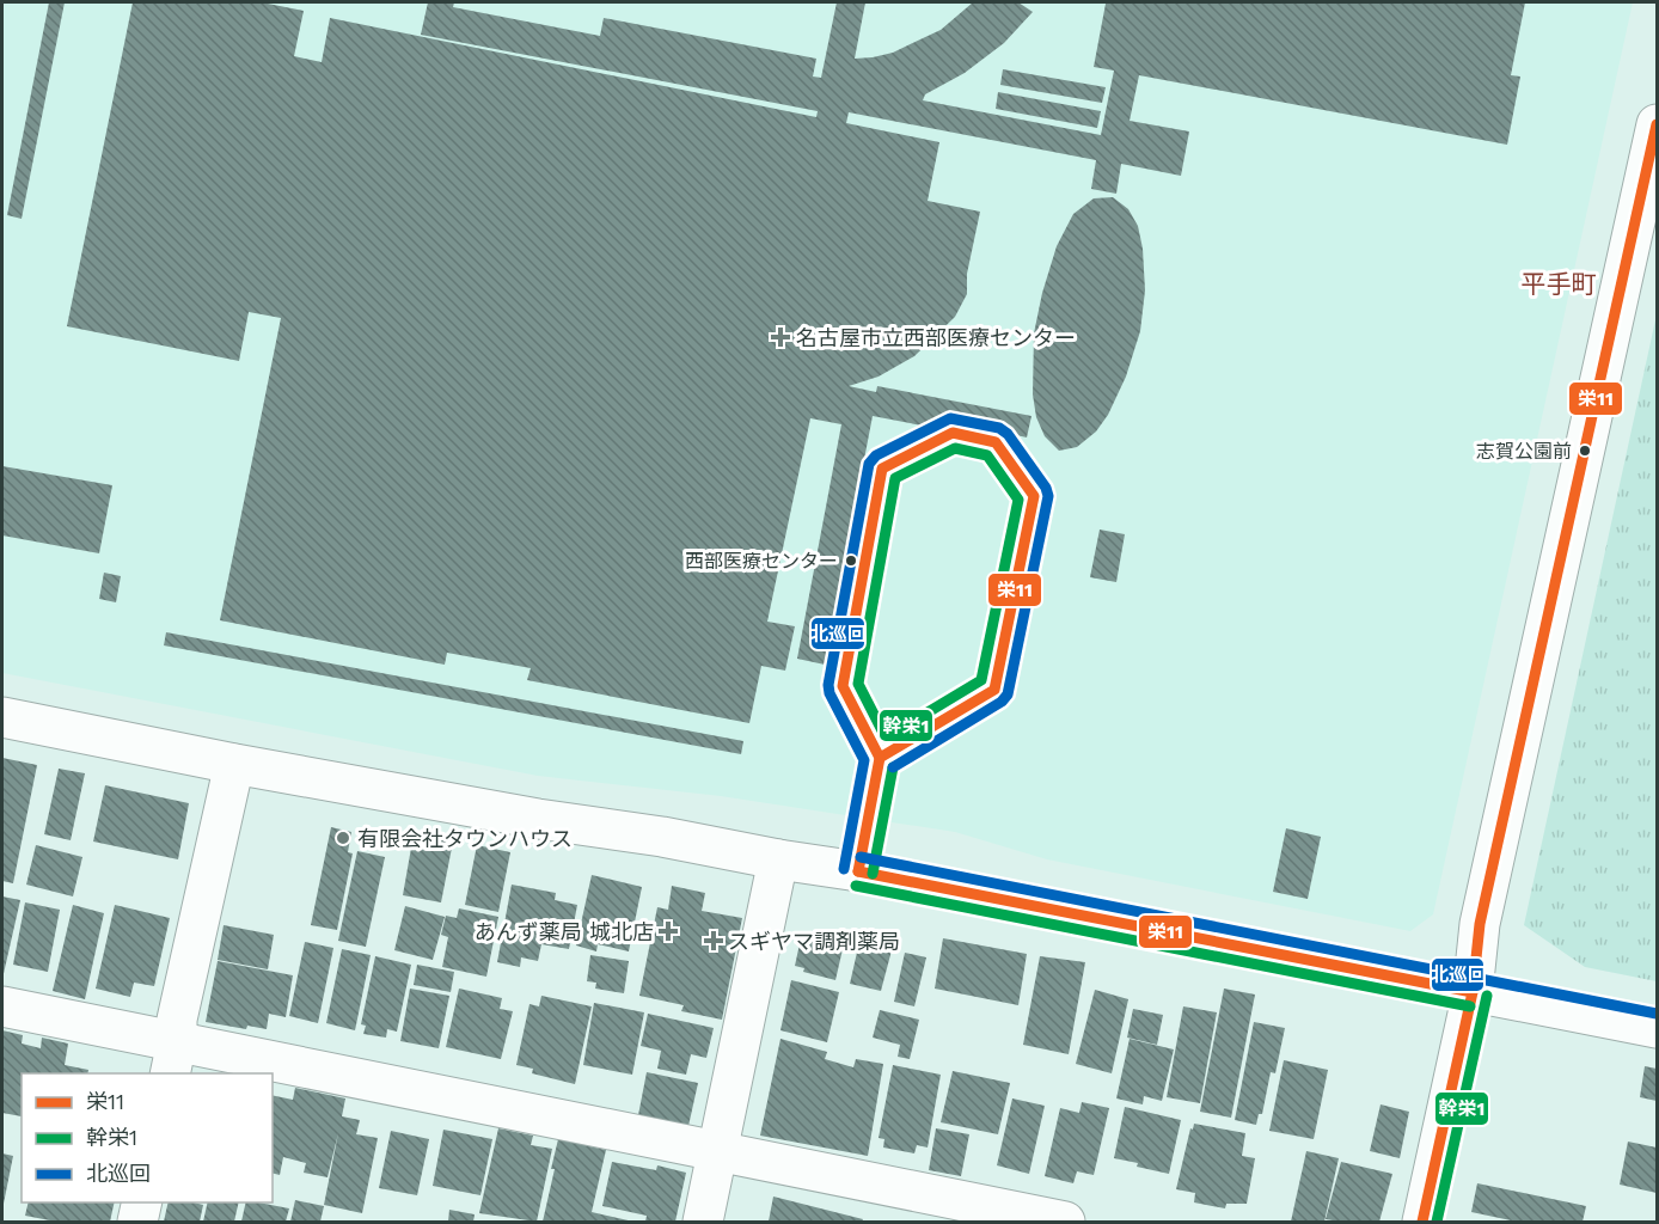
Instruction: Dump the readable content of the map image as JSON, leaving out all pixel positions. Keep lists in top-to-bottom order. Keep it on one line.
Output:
{"districts":["平手町"],"places":{"health":["名古屋市立西部医療センター","あんず薬局 城北店","スギヤマ調剤薬局"],"other":["志賀公園前","西部医療センター","有限会社タウンハウス"]},"lines":["transit line 栄11","transit line 北巡回","transit line 幹栄1"],"legend":["栄11","幹栄1","北巡回"]}
